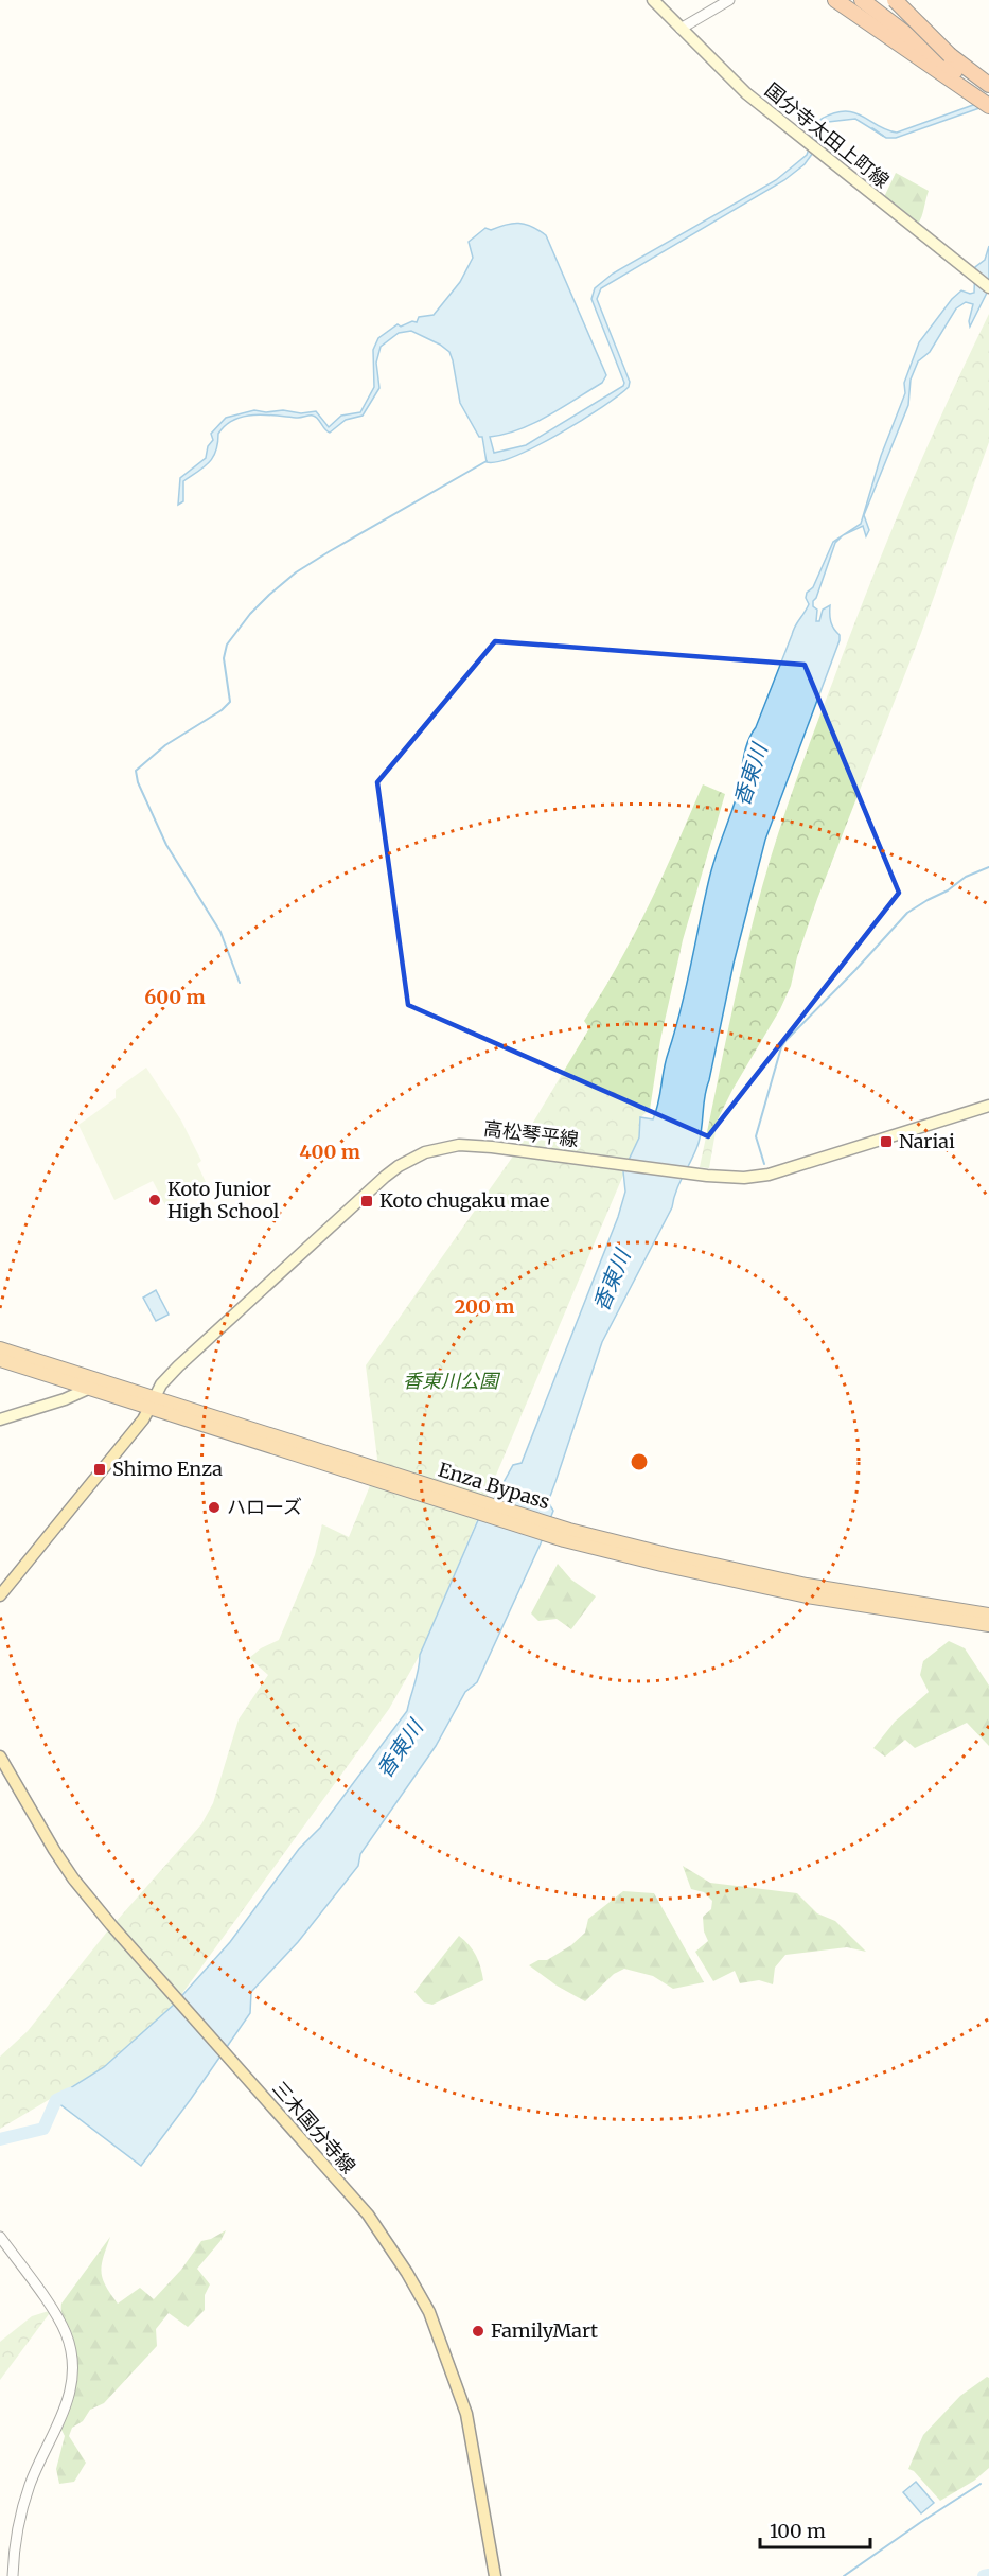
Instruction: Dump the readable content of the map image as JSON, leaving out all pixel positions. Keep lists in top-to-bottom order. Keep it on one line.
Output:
{"streets":{"highway":["Enza Bypass"],"main road":["国分寺太田上町線","高松琴平線","三木国分寺線"]},"crossings":[["高松琴平線","Enza Bypass"]],"water":["香東川"],"parks":["香東川公園"],"places":{"transit":["Nariai","Koto chugaku mae","Shimo Enza"],"other":["Koto Junior High School","ハローズ","FamilyMart"]},"scale_bar":"100 m","rings":["600 m","400 m","200 m"]}
